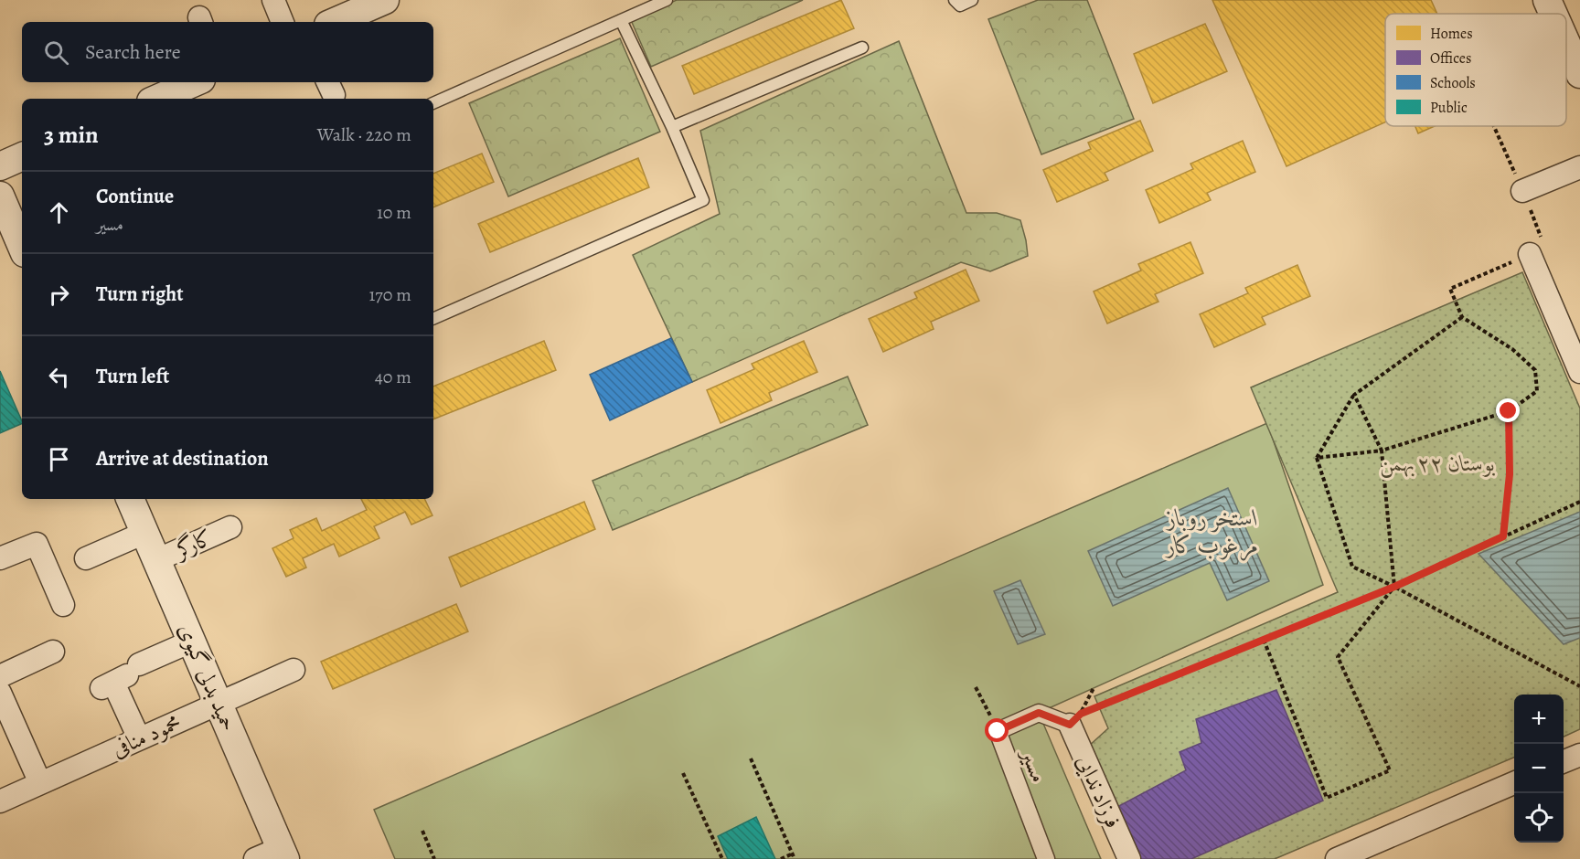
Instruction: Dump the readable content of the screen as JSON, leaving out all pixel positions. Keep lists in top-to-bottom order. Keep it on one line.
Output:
{"streets":{"street":["کارگر","حمید بدلی گیوی","محمود منافی","مسیر","فرزاد ندایی"]},"crossings":[["کارگر","حمید بدلی گیوی"],["حمید بدلی گیوی","محمود منافی"],["مسیر","فرزاد ندایی"]],"water":["استخر روباز مرغوب کار"],"parks":["بوستان ۲۲ بهمن"],"legend":["Homes","Offices","Schools","Public"],"page":{"search":"Search here","heading":["3 min","Walk · 220 m"],"list":[["Continue","مسیر","10 m"],["Turn right","170 m"],["Turn left","40 m"],"Arrive at destination"],"map_buttons":["+","−"]}}
